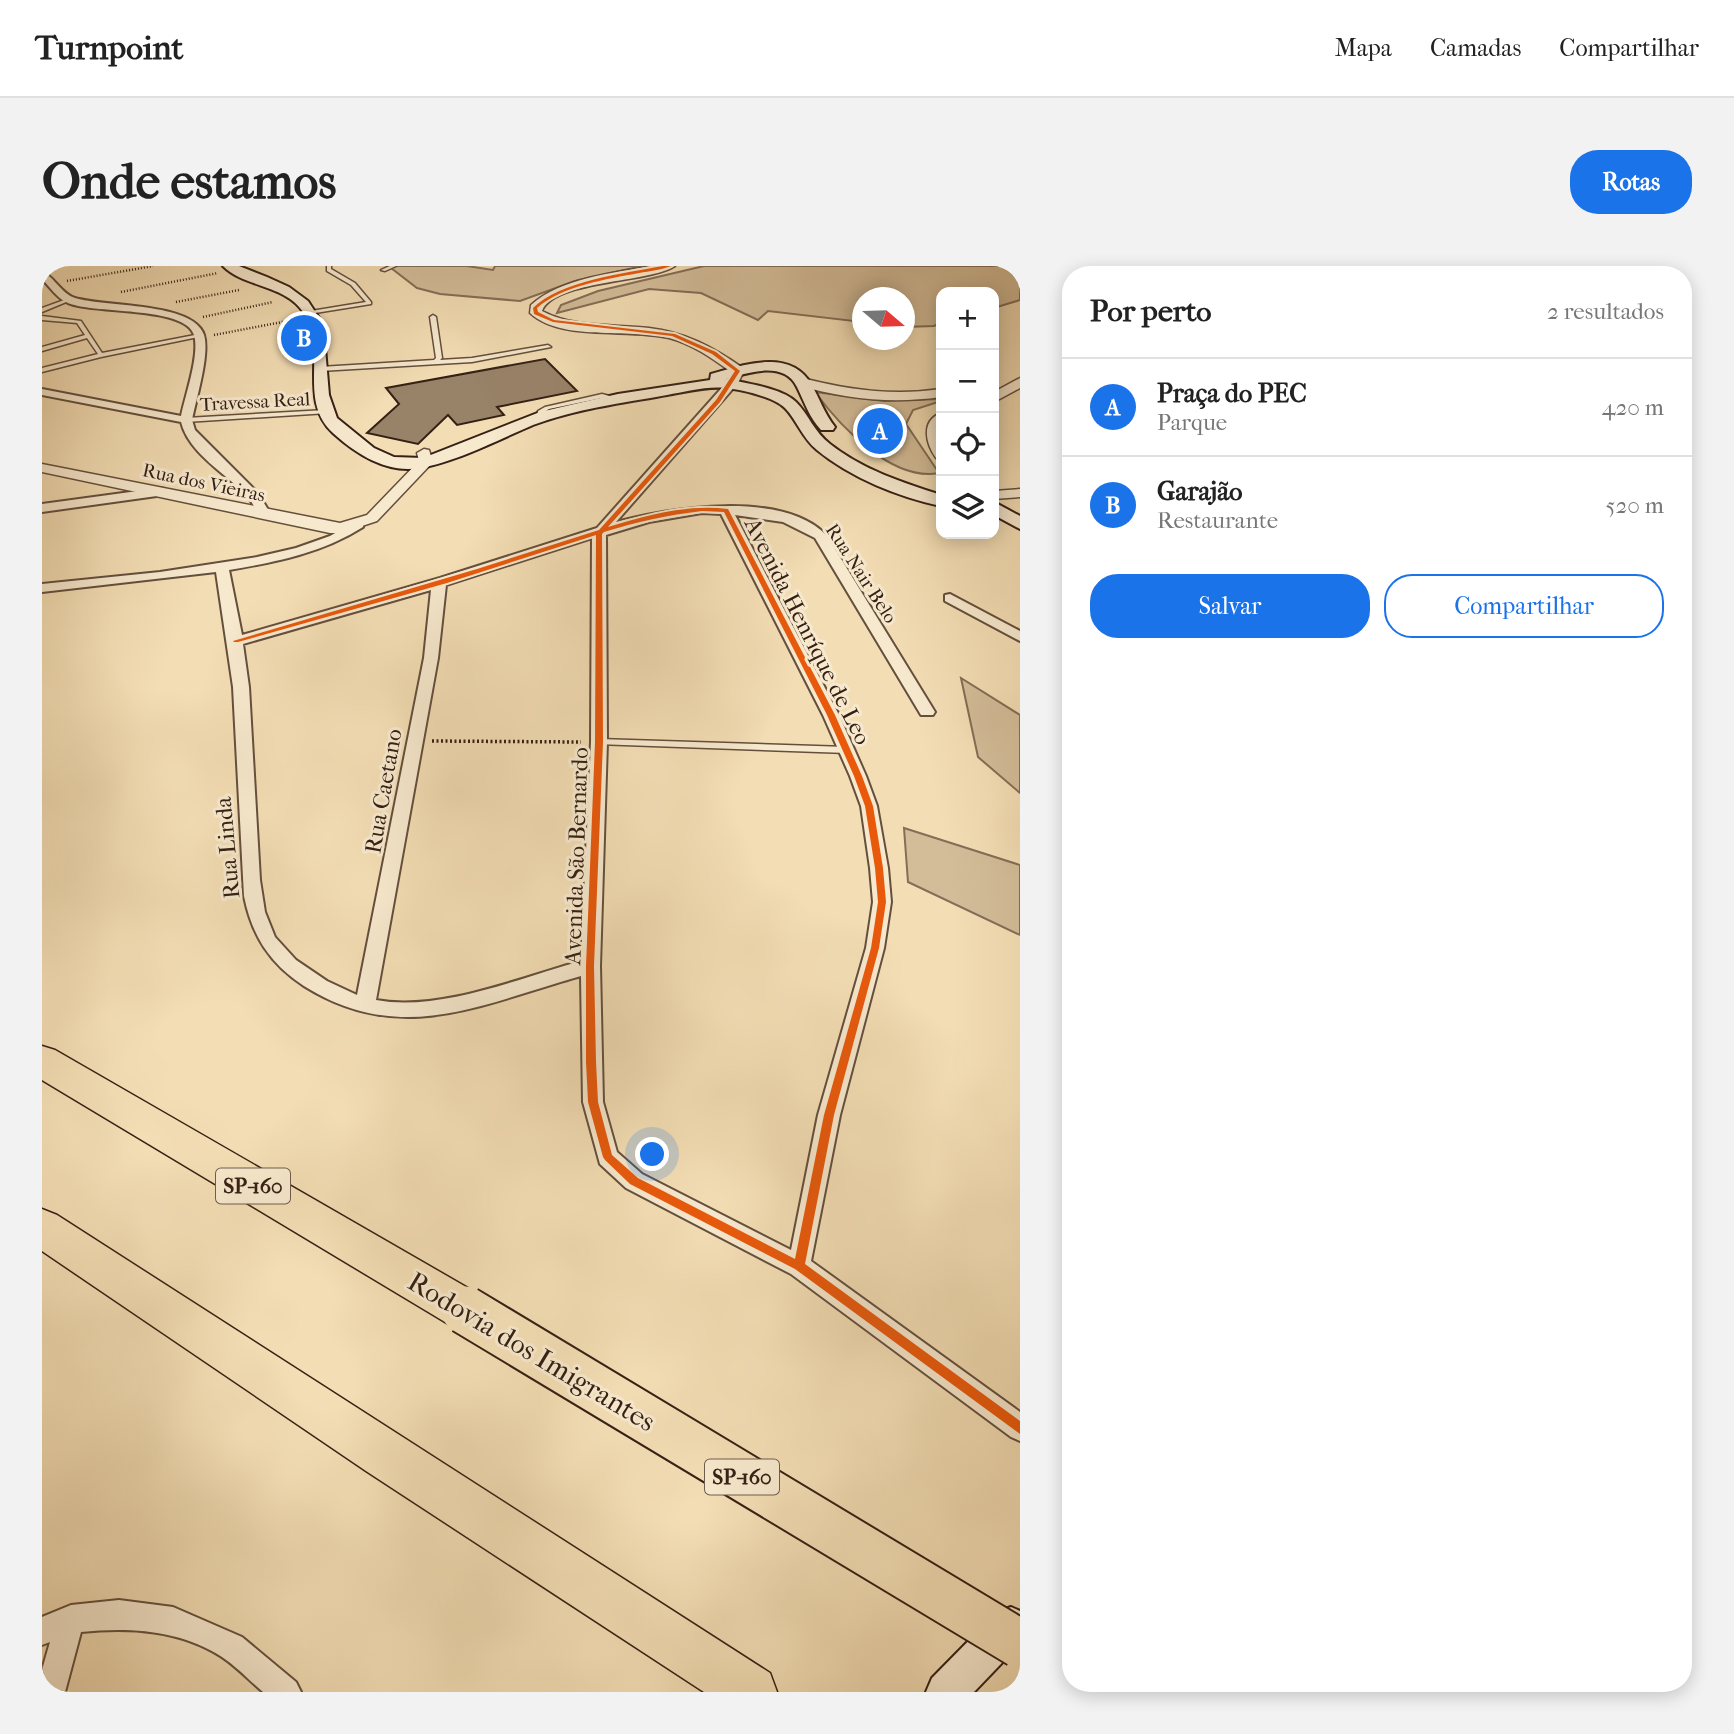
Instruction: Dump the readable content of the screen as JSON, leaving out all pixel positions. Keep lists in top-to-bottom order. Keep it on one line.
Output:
{"streets":{"highway":["SP-160","Rodovia dos Imigrantes"],"street":["Rua dos Vieiras","Rua Nair Belo","Avenida Henríque de Leo","Rua Caetano","Rua Linda","Avenida São Bernardo"],"lane":["Travessa Real"]},"crossings":[["Rua Nair Belo","Avenida Henríque de Leo"],["Avenida Henríque de Leo","Rua Caetano"],["Avenida Henríque de Leo","Rua Linda"],["Avenida Henríque de Leo","Avenida São Bernardo"],["Rua Caetano","Rua Linda"],["Rua Linda","Avenida São Bernardo"]],"north":"right","page":{"header":"Turnpoint","nav":["Mapa","Camadas","Compartilhar"],"buttons":["Rotas",["Salvar","Compartilhar"]],"title":"Onde estamos","heading":["Por perto","2 resultados"],"map_buttons":["+","−"],"pins":["B","A"],"list":[{"mark":"A","name":"Praça do PEC","note":"Parque","value":"420 m"},{"mark":"B","name":"Garajão","note":"Restaurante","value":"520 m"}]}}
